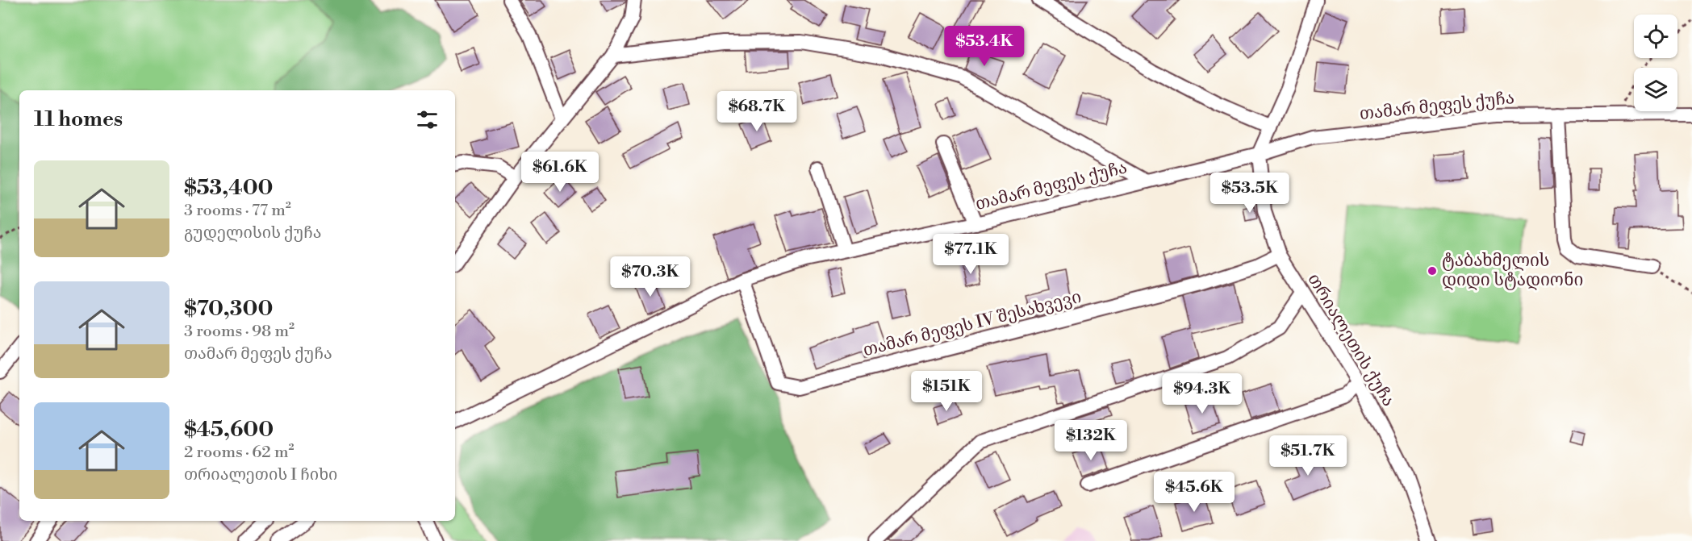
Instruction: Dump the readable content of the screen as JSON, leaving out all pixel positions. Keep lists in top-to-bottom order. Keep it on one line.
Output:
{"streets":{"street":["თამარ მეფეს ქუჩა","თამარ მეფეს IV შესახვევი","თრიალეთის ქუჩა"]},"crossings":[["თამარ მეფეს ქუჩა","თამარ მეფეს IV შესახვევი"],["თამარ მეფეს ქუჩა","თრიალეთის ქუჩა"],["თამარ მეფეს IV შესახვევი","თრიალეთის ქუჩა"]],"places":["ტაბახმელის დიდი სტადიონი"],"page":{"price":["$53.4K","$68.7K","$61.6K","$53.5K","$77.1K","$70.3K","$151K","$94.3K","$132K","$51.7K","$45.6K"],"heading":"11 homes","list":[{"name":"$53,400","note":"3 rooms · 77 m² · გუდელისის ქუჩა"},{"name":"$70,300","note":"3 rooms · 98 m² · თამარ მეფეს ქუჩა"},{"name":"$45,600","note":"2 rooms · 62 m² · თრიალეთის I ჩიხი"}]}}
